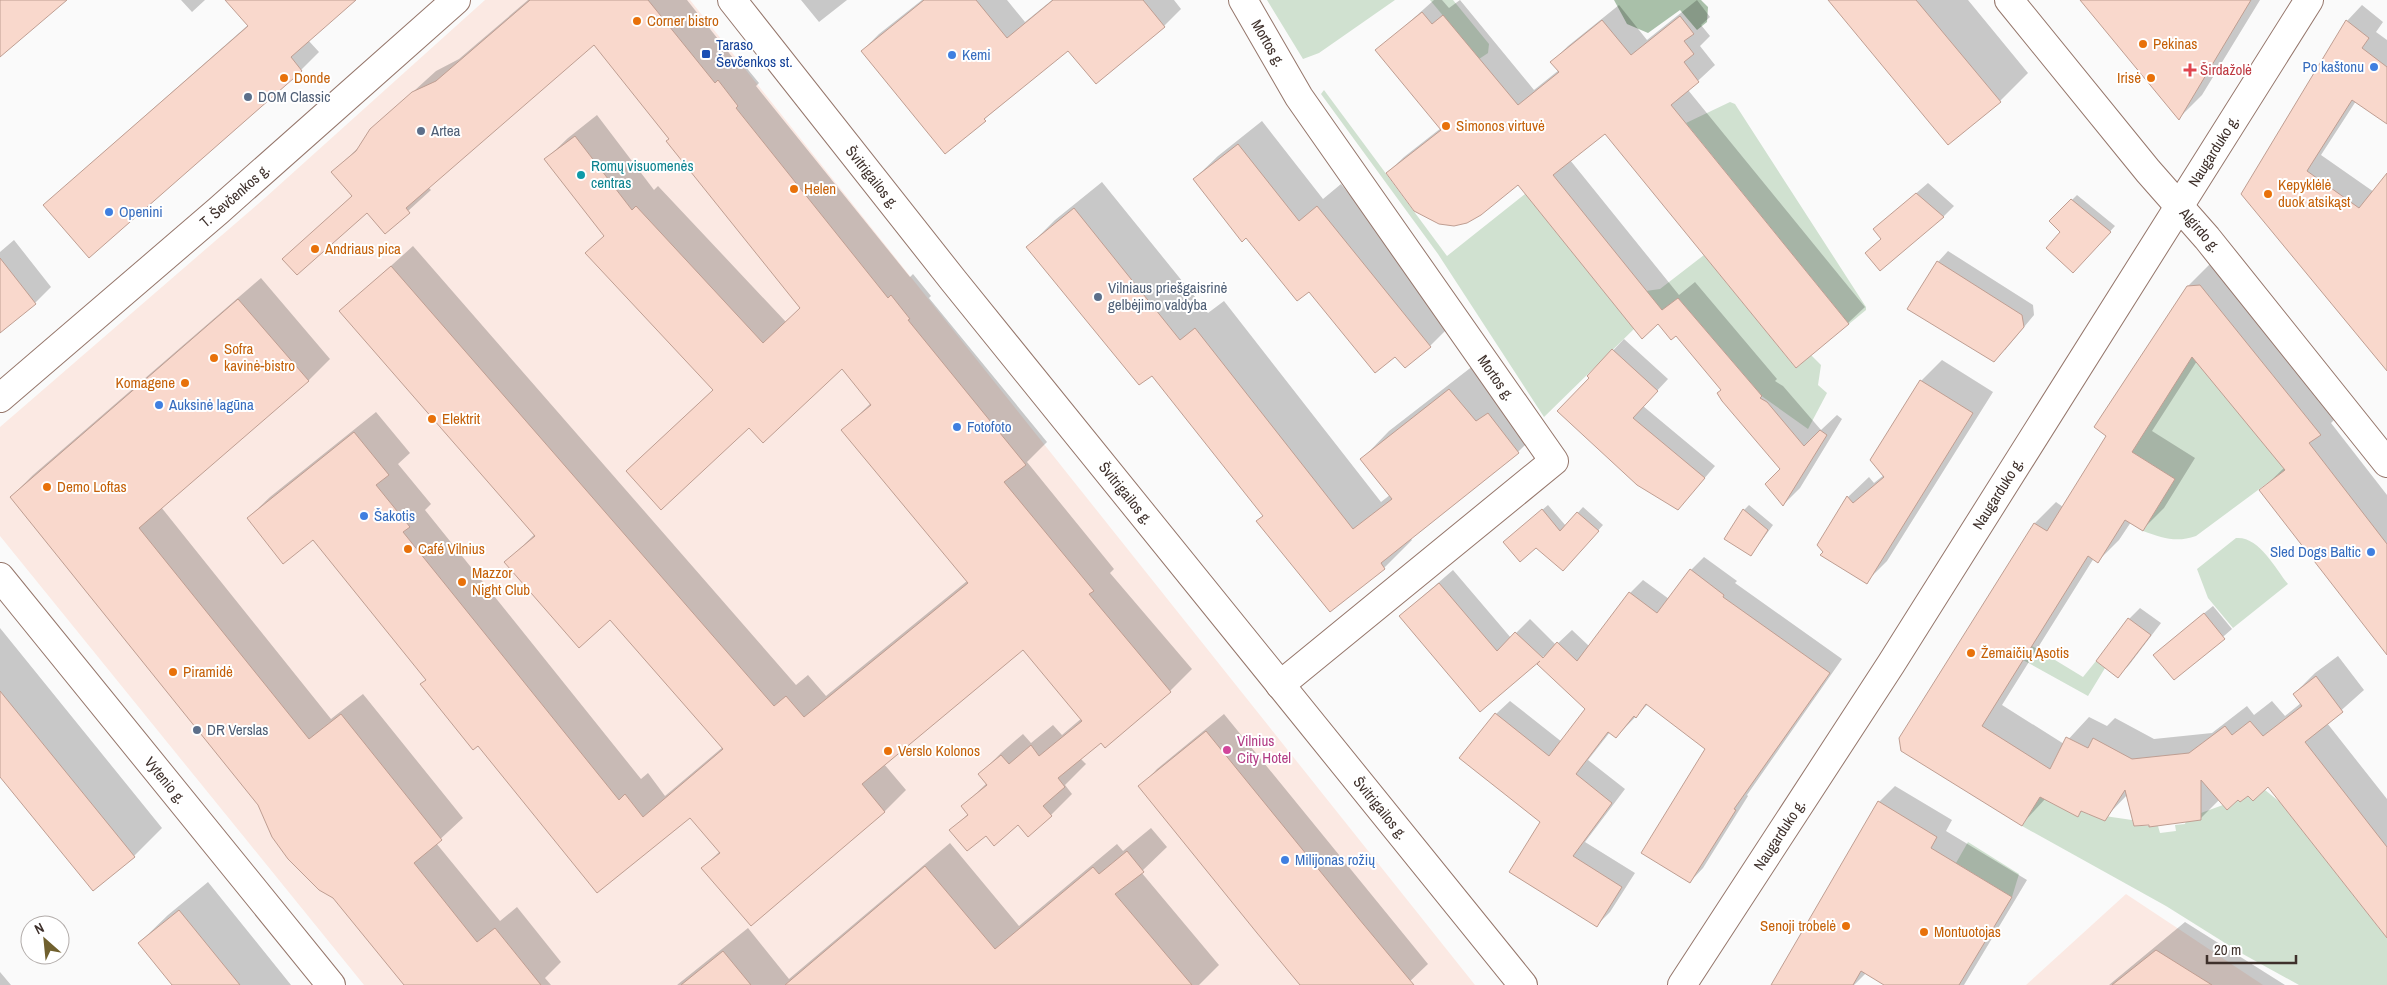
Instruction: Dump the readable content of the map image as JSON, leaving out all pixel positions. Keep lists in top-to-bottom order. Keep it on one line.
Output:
{"streets":{"street":["Mortos g.","Naugarduko g.","Švitrigailos g.","T. Ševčenkos g.","Algirdo g.","Vytenio g."]},"crossings":[["Mortos g.","Švitrigailos g."],["Naugarduko g.","Algirdo g."]],"places":{"other":["Corner bistro","Pekinas","Kemi","Po kaštonu","Donde","Irisė","DOM Classic","Simonos virtuvė","Artea","Romų visuomenės centras","Helen","Kepyklėlė duok atsikąst","Openini","Andriaus pica","Vilniaus priešgaisrinė gelbėjimo valdyba","Sofra kavinė-bistro","Komagene","Auksinė lagūna","Elektrit","Fotofoto","Demo Loftas","Šakotis","Café Vilnius","Sled Dogs Baltic","Mazzor Night Club","Žemaičių Ąsotis","Piramidė","DR Verslas","Vilnius City Hotel","Verslo Kolonos","Milijonas rožių","Senoji trobelė","Montuotojas"],"transit":["Taraso Ševčenkos st."],"health":["Širdažolė"]},"scale_bar":"20 m","north":"top left"}
